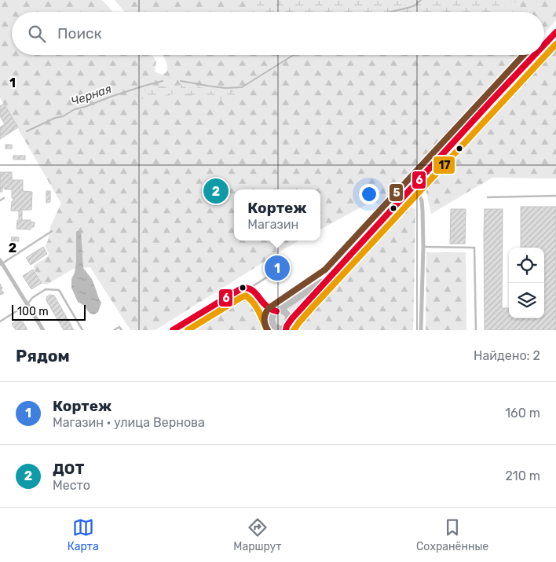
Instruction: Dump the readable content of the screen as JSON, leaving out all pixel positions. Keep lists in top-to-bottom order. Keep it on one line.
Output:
{"water":["Черная"],"lines":["transit line 6","transit line 17","transit line 5"],"scale_bar":"100 m","page":{"search":"Поиск","pins":["2","1"],"popup":["Кортеж","Магазин"],"scale":"100 m","heading":["Рядом","Найдено: 2"],"list":[{"mark":"1","name":"Кортеж","note":"Магазин · улица Вернова","value":"160 m"},{"mark":"2","name":"ДОТ","note":"Место","value":"210 m"}],"nav":["Карта","Маршрут","Сохранённые"]},"grid":{"rows":["1","2"]}}
